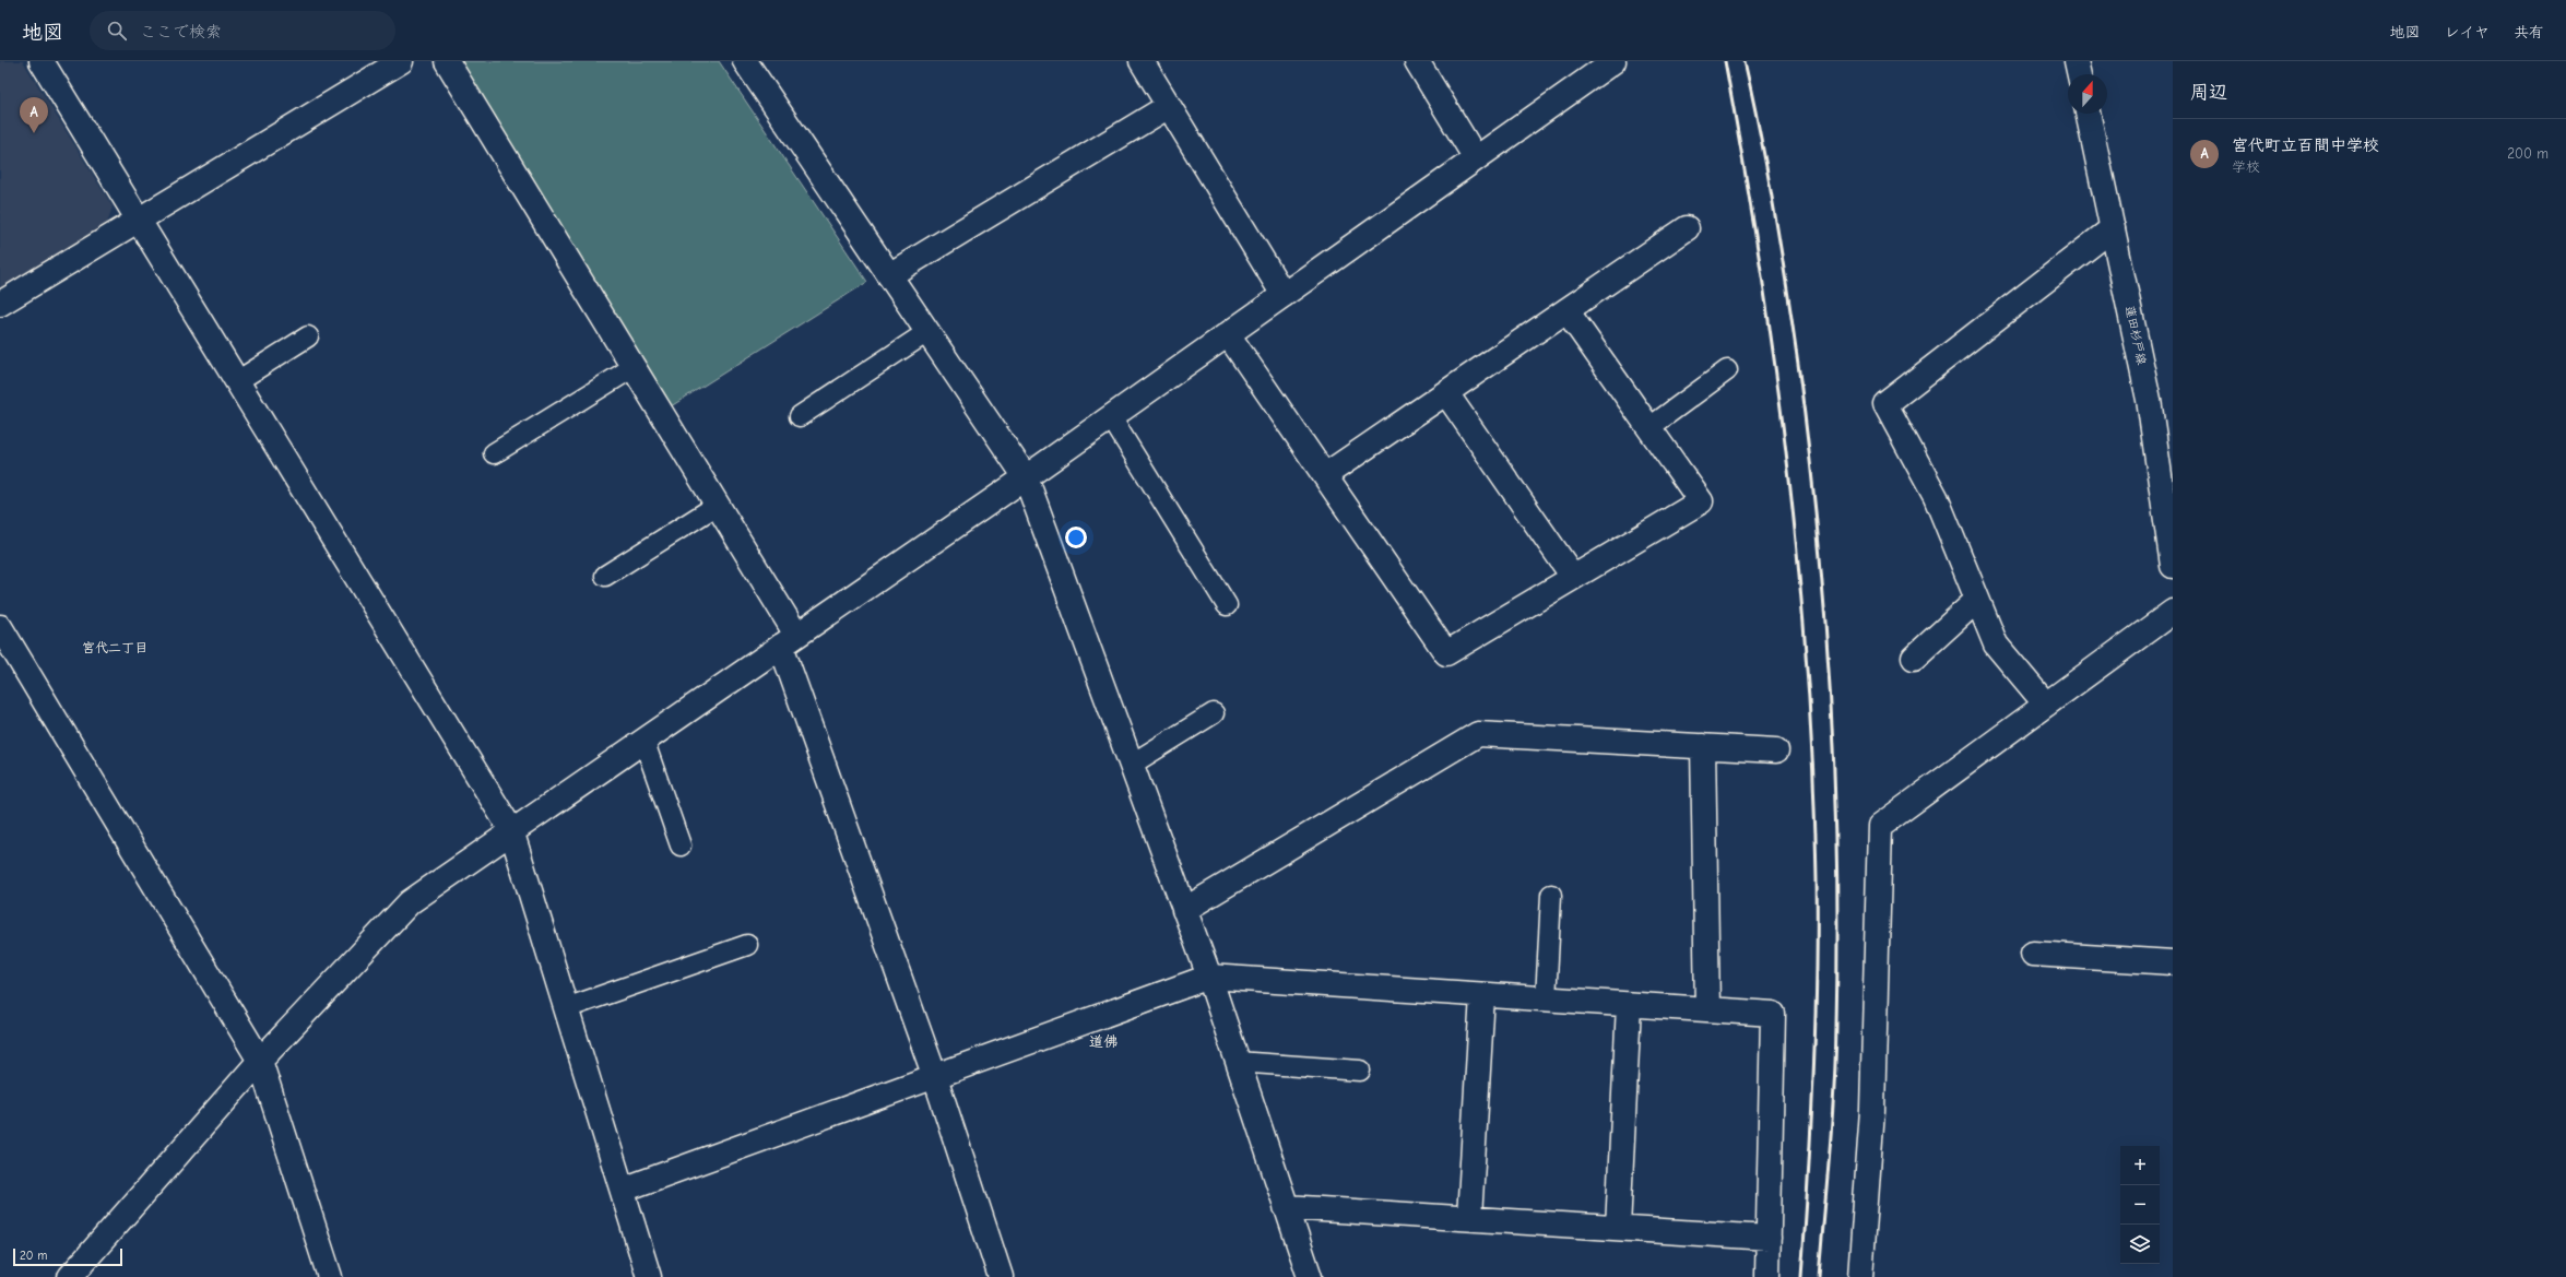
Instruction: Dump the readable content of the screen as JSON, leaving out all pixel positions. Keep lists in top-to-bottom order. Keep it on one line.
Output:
{"streets":{"street":["蓮田杉戸線"]},"districts":["宮代二丁目","道佛"],"scale_bar":"20 m","north":"top","page":{"header":"地図","search":"ここで検索","nav":["地図","レイヤ","共有"],"heading":"周辺","pins":"A","list":[{"mark":"A","name":"宮代町立百間中学校","note":"学校","value":"200 m"}],"map_buttons":["+","−"],"scale":"20 m"}}
